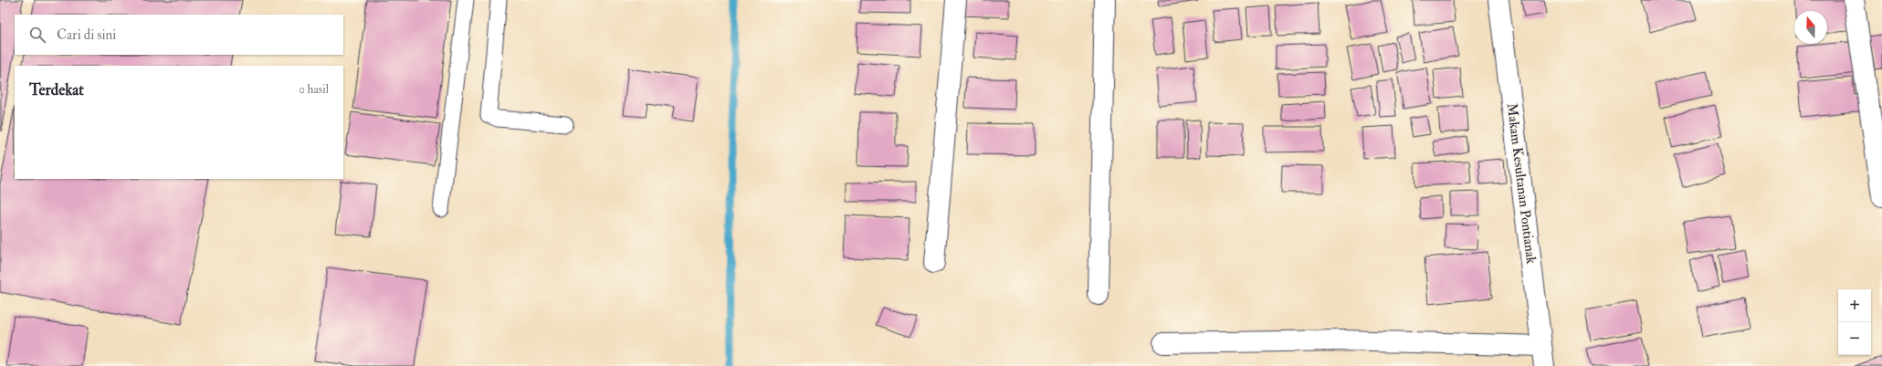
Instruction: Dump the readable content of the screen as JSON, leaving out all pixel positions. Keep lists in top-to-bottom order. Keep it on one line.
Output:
{"streets":{"street":["Makam Kesultanan Pontianak"]},"north":"top","page":{"search":"Cari di sini","heading":["Terdekat","0 hasil"],"map_buttons":["+","−"]}}
